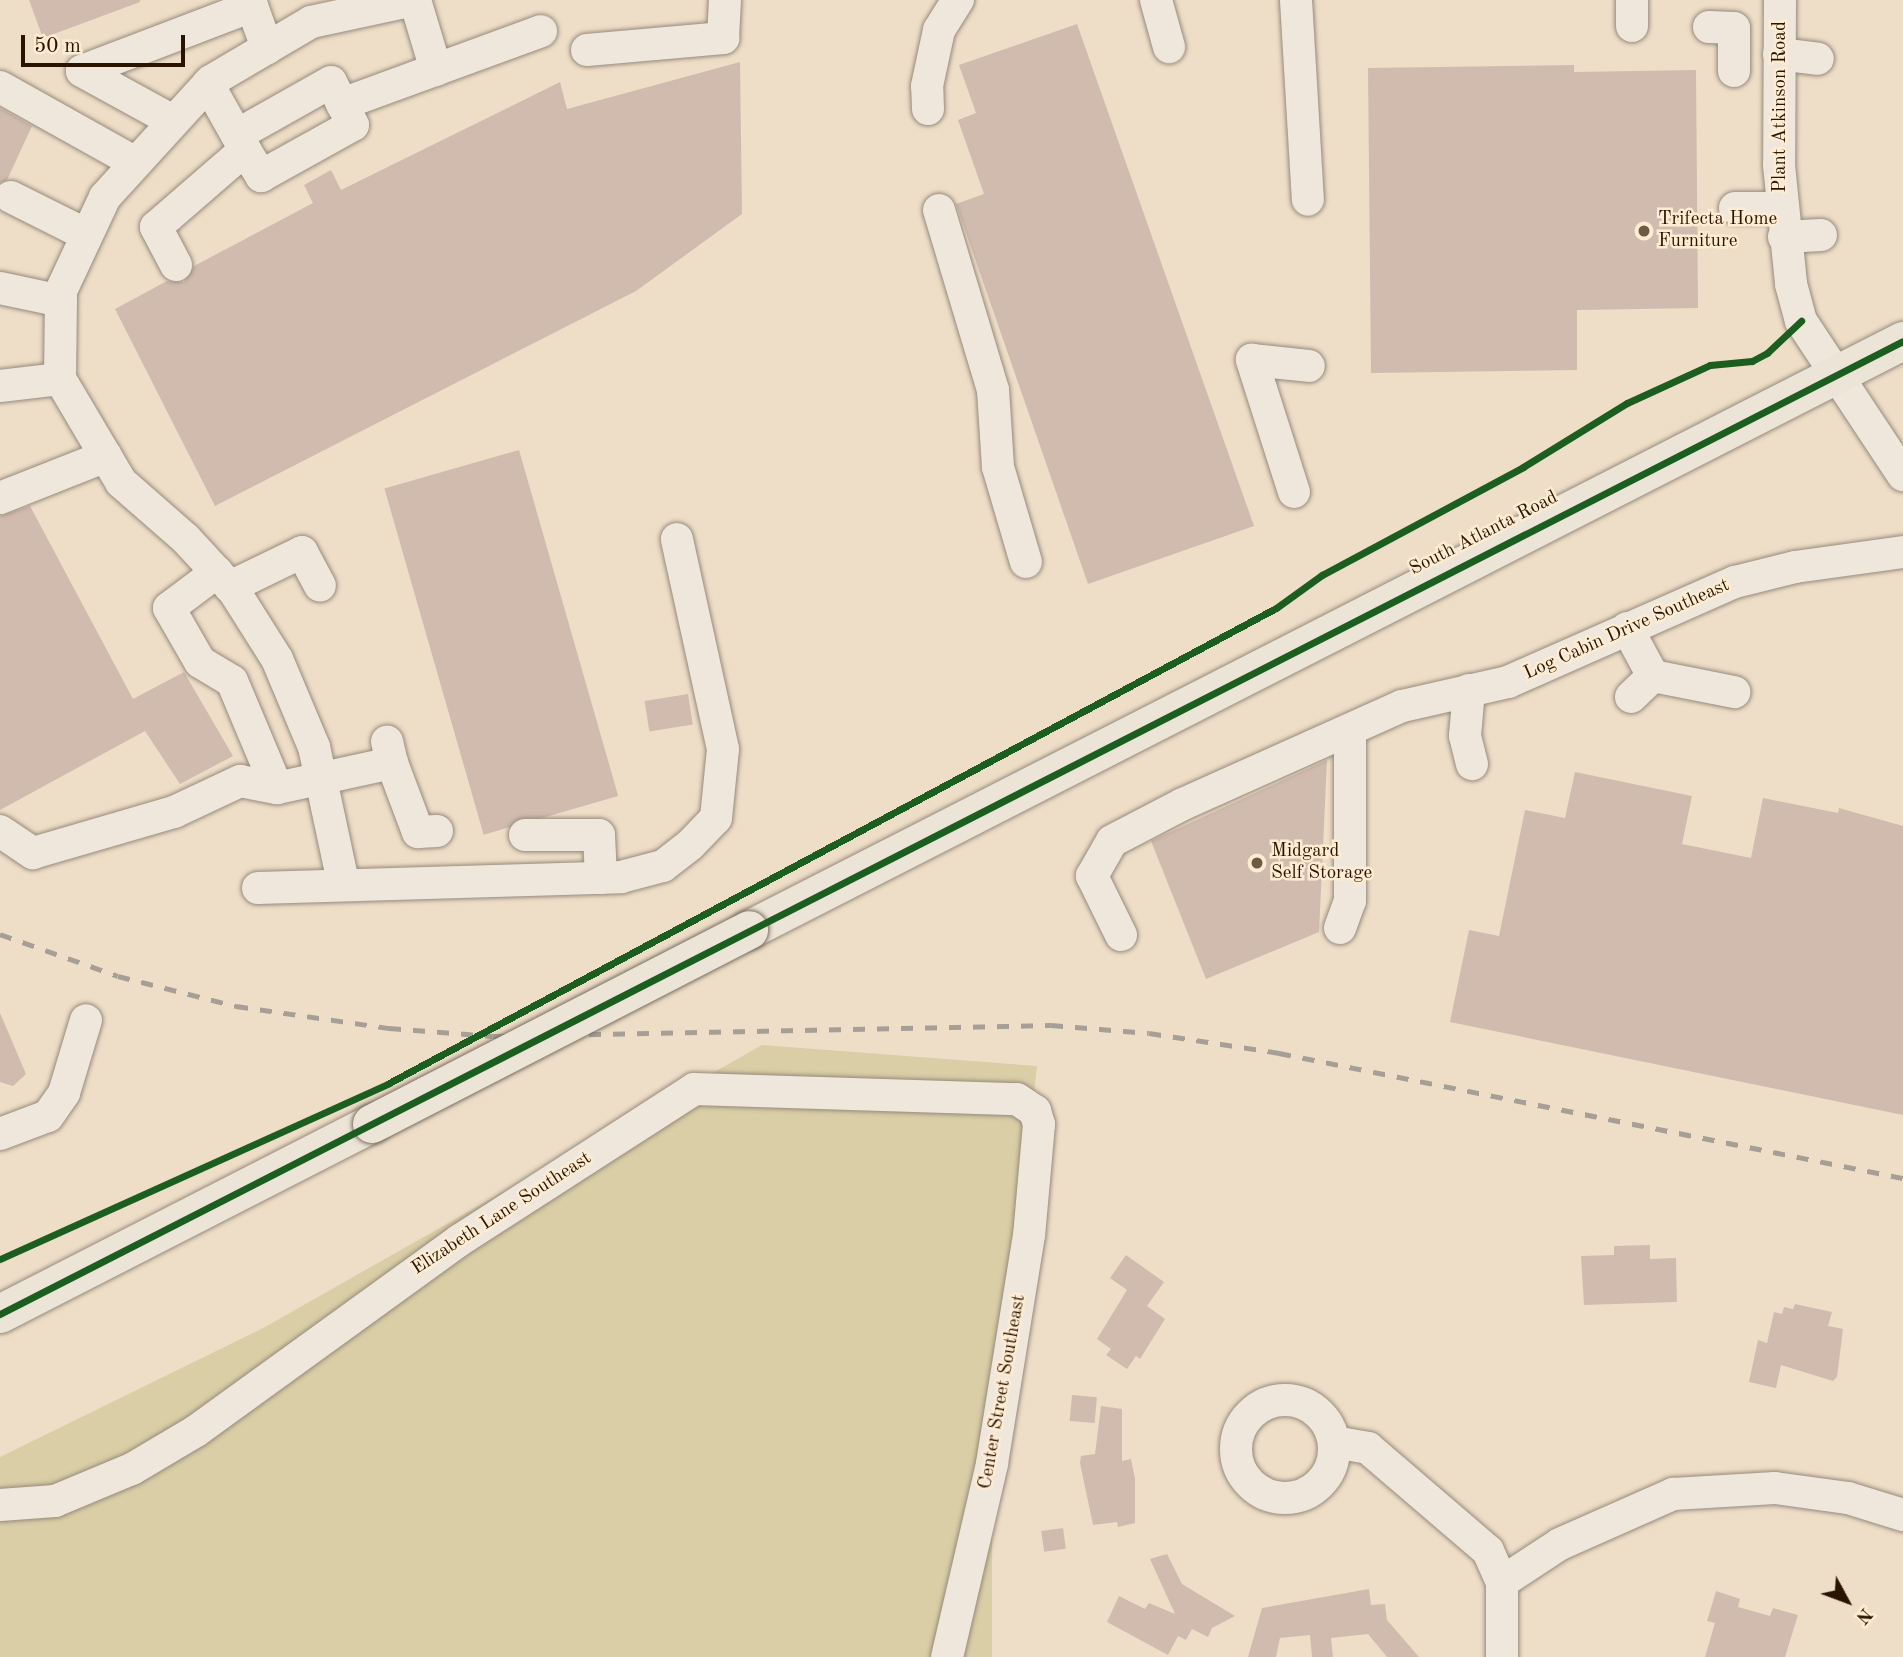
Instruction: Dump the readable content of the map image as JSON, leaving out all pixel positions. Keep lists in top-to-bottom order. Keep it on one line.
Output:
{"streets":{"main road":["South Atlanta Road"],"street":["Plant Atkinson Road","Log Cabin Drive Southeast","Elizabeth Lane Southeast","Center Street Southeast"]},"crossings":[["Plant Atkinson Road","South Atlanta Road"],["Elizabeth Lane Southeast","Center Street Southeast"]],"places":["Trifecta Home Furniture","Midgard Self Storage"],"scale_bar":"50 m","north":"bottom right"}
